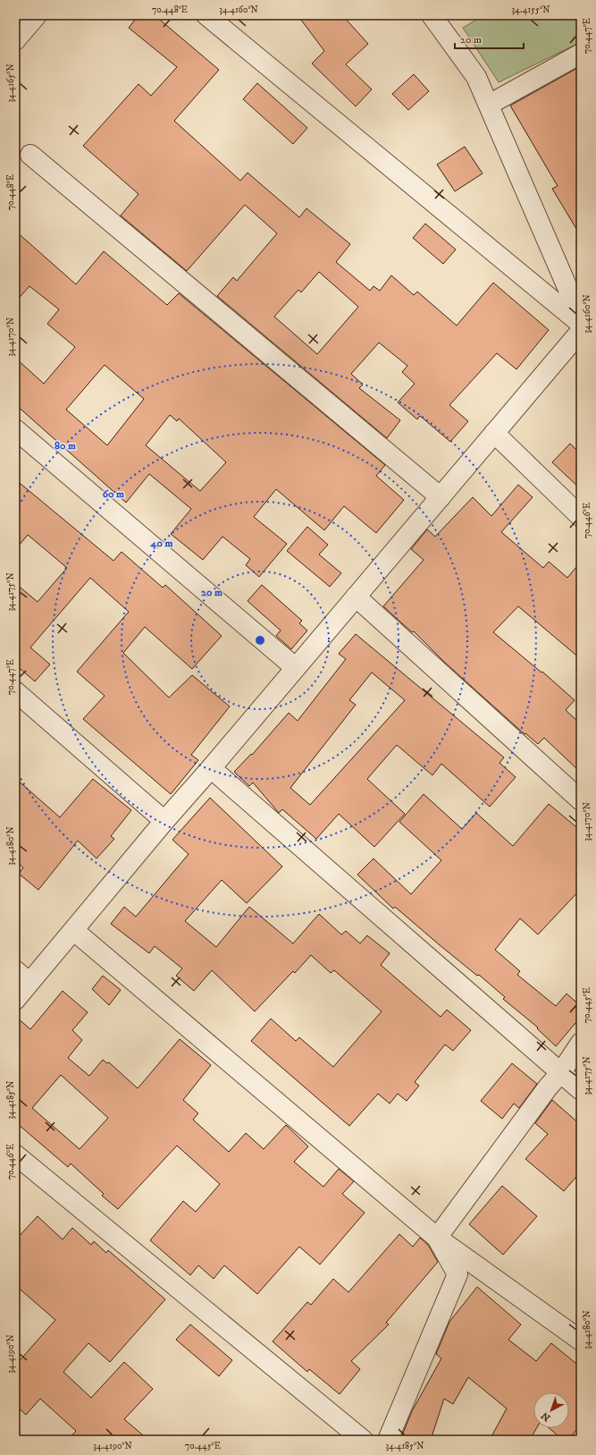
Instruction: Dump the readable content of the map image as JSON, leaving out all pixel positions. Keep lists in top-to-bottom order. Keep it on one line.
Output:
{"scale_bar":"20 m","north":"bottom left","coordinates":["70.448°E","34.4160°N","34.4155°N","70.447°E","34.4165°N","34.4170°N","70.446°E","34.4175°N","34.4180°N","70.445°E","34.4185°N","34.4190°N"],"rings":["80 m","60 m","40 m","20 m"]}
